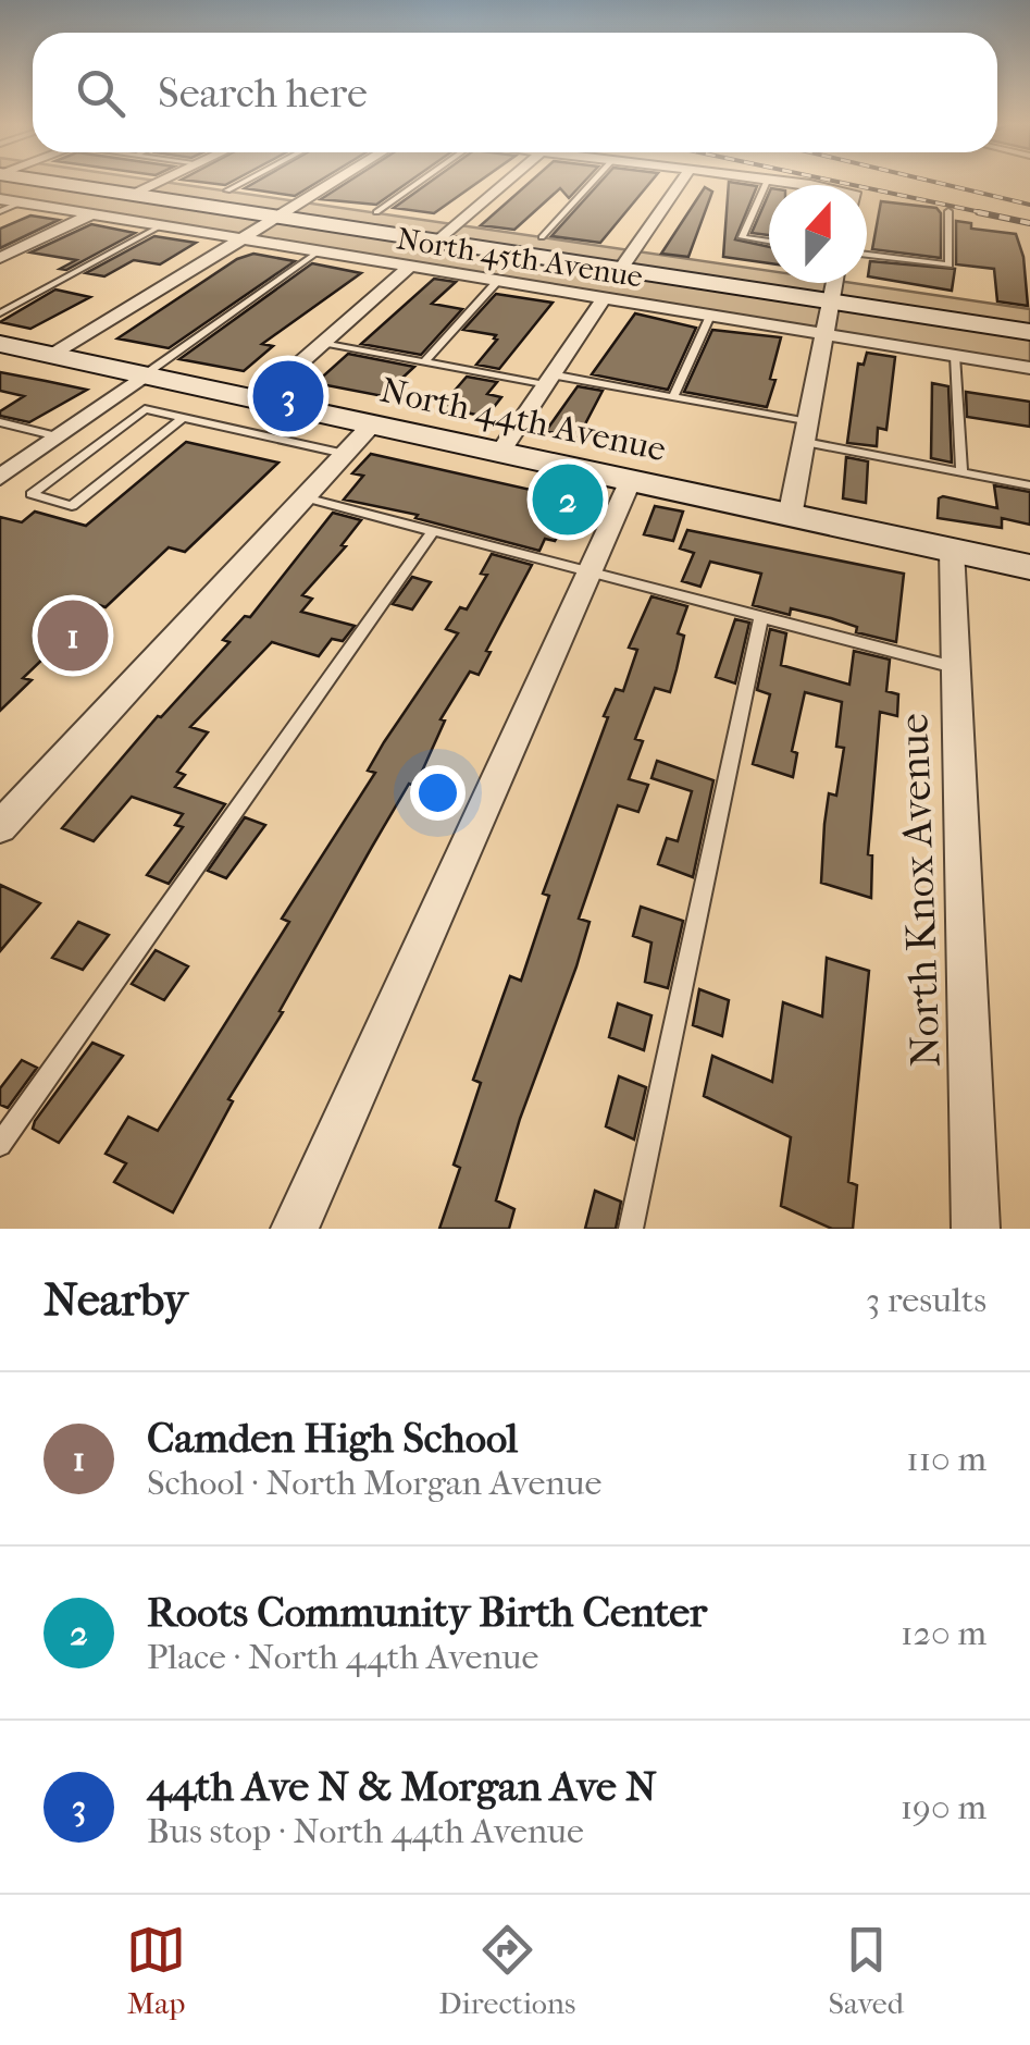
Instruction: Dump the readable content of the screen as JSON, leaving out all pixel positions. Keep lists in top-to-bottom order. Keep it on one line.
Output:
{"streets":{"street":["North 45th Avenue","North 44th Avenue","North Knox Avenue"]},"crossings":[["North 44th Avenue","North Knox Avenue"]],"north":"top","page":{"search":"Search here","pins":["3","2","1"],"heading":["Nearby","3 results"],"list":[{"mark":"1","name":"Camden High School","note":"School · North Morgan Avenue","value":"110 m"},{"mark":"2","name":"Roots Community Birth Center","note":"Place · North 44th Avenue","value":"120 m"},{"mark":"3","name":"44th Ave N & Morgan Ave N","note":"Bus stop · North 44th Avenue","value":"190 m"}],"nav":["Map","Directions","Saved"]}}
